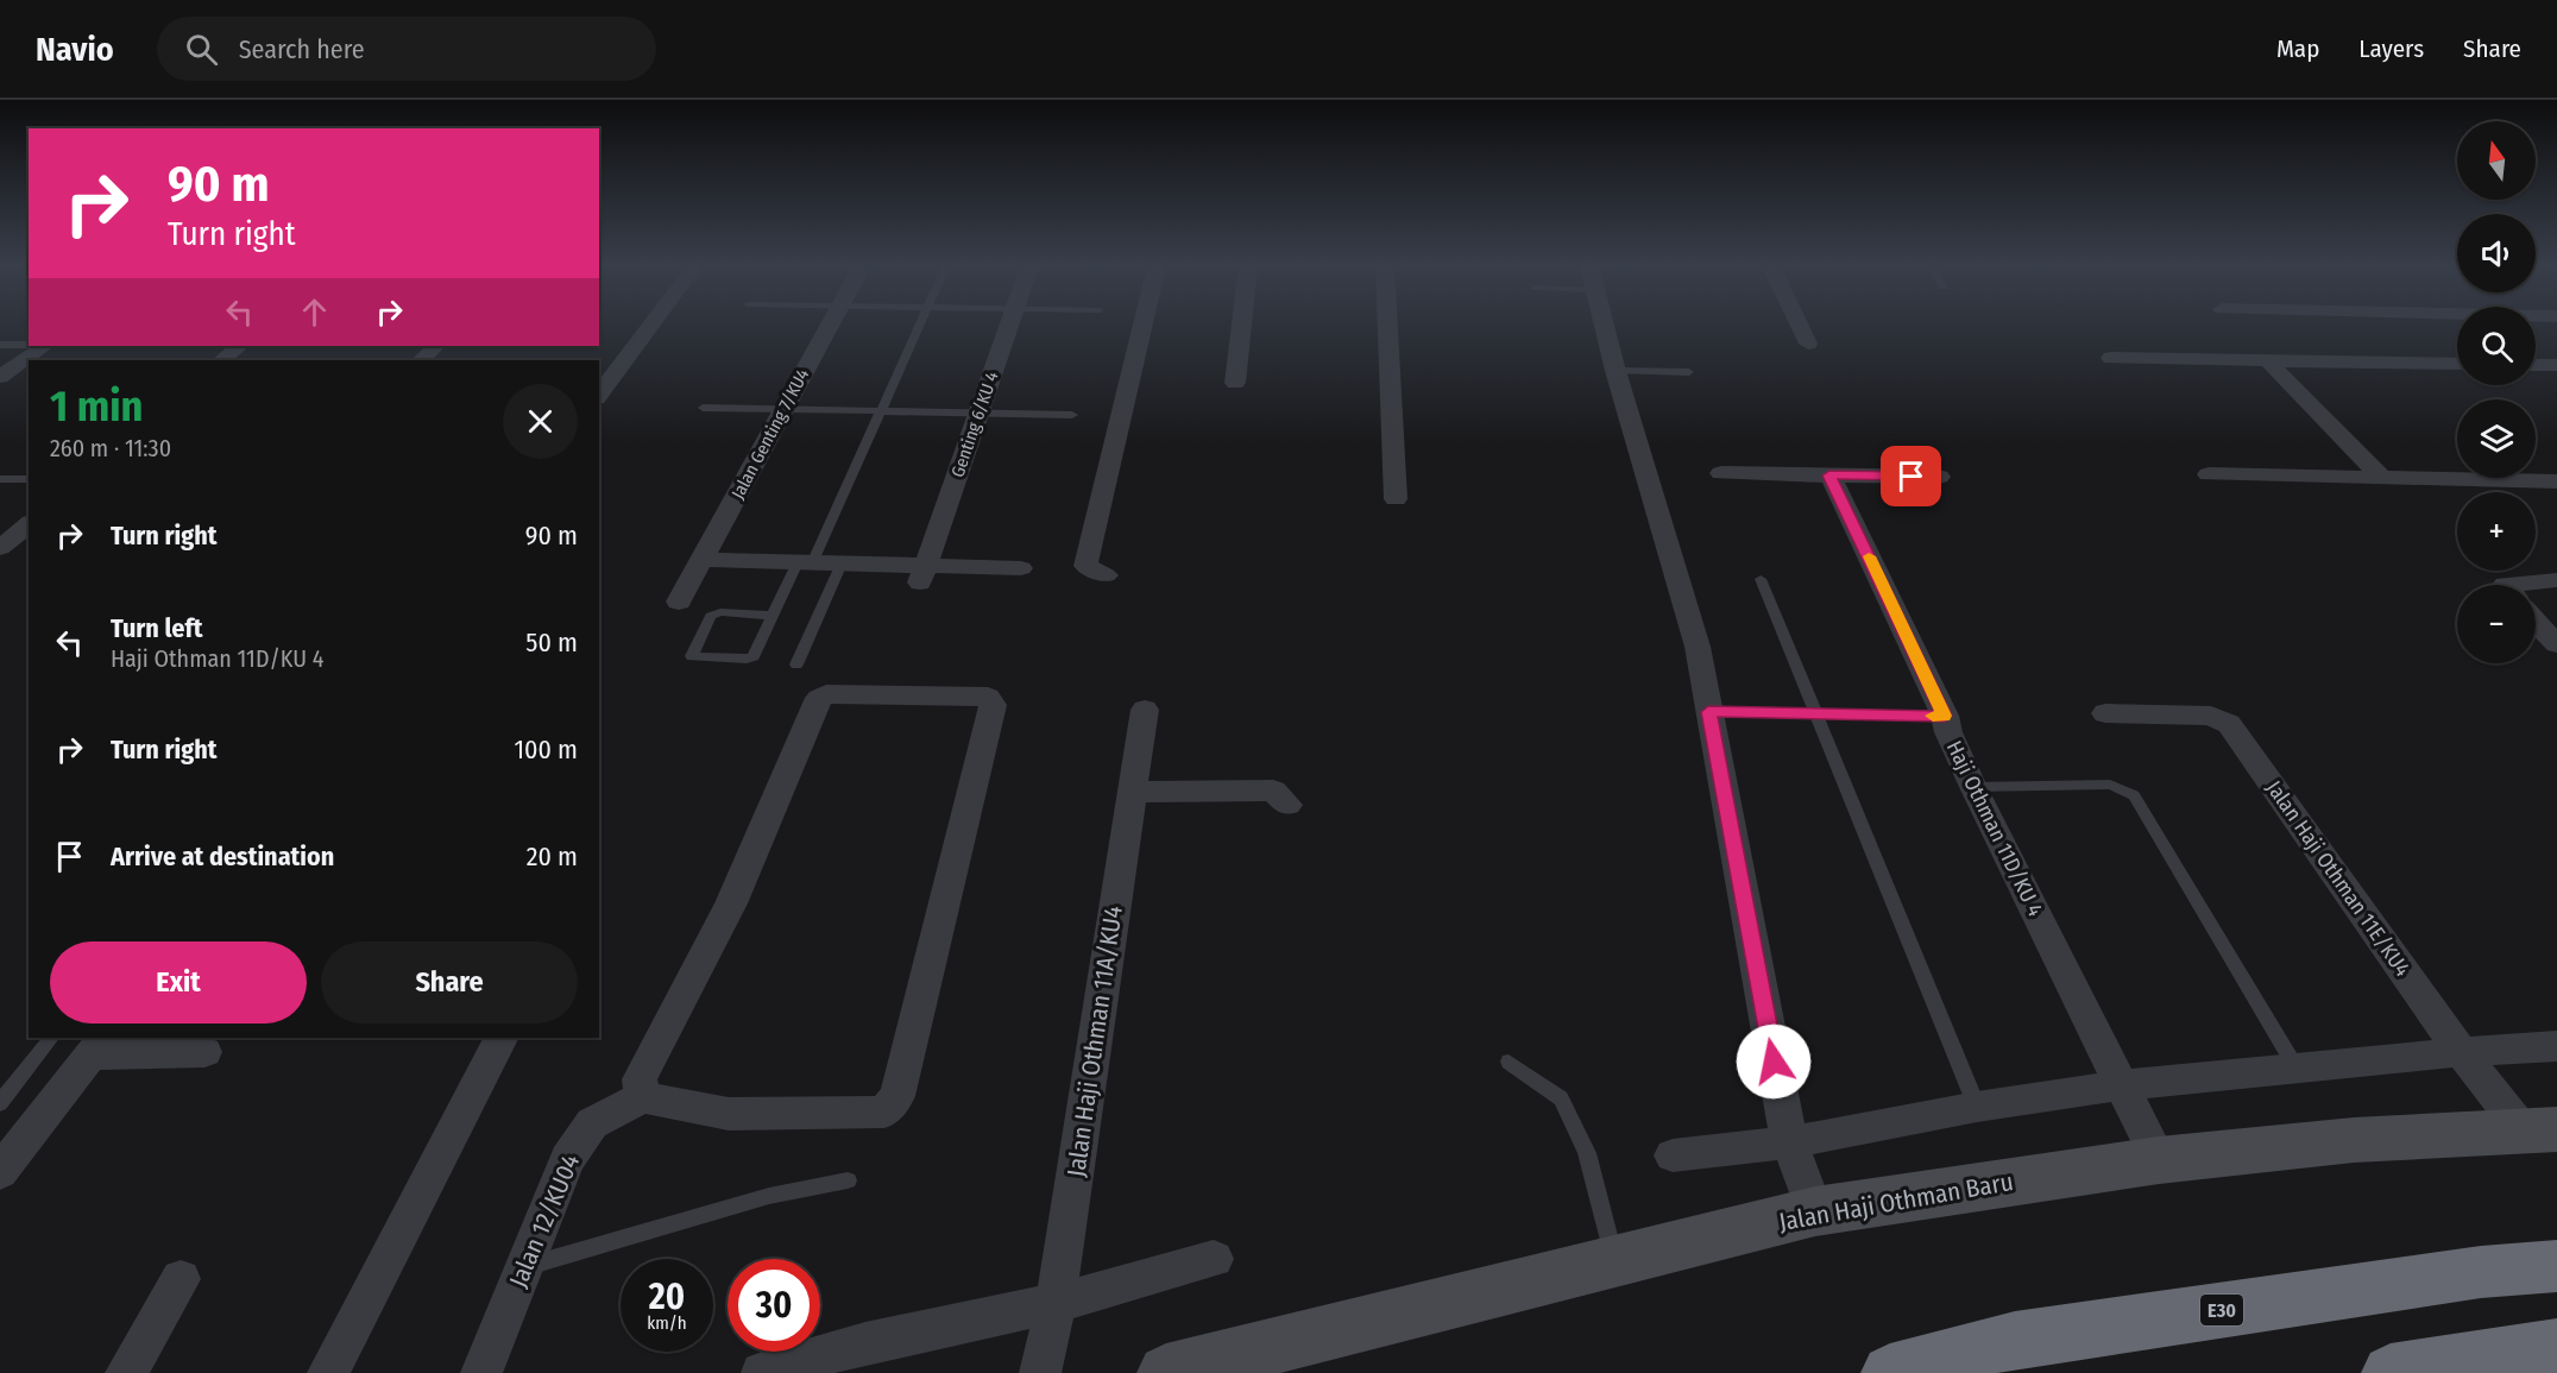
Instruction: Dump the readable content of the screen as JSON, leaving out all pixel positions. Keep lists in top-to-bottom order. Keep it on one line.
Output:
{"streets":{"highway":["E30"],"street":["Genting 6/KU 4","Jalan Genting 7/KU4","Haji Othman 11D/KU 4","Jalan Haji Othman 11E/KU4","Jalan Haji Othman 11A/KU4","Jalan Haji Othman Baru","Jalan 12/KU04"]},"crossings":[["Haji Othman 11D/KU 4","Jalan Haji Othman Baru"],["Jalan Haji Othman 11E/KU4","Jalan Haji Othman Baru"]],"north":"top","page":{"header":"Navio","search":"Search here","nav":["Map","Layers","Share"],"map_buttons":["+","−"],"turn":["90 m","Turn right"],"heading":["1 min","260 m · 11:30"],"list":[{"name":"Turn right","value":"90 m"},{"name":"Turn left","note":"Haji Othman 11D/KU 4","value":"50 m"},{"name":"Turn right","value":"100 m"},{"name":"Arrive at destination","value":"20 m"}],"buttons":["Exit","Share"],"speed":"20 km/h","limit":"30"}}
